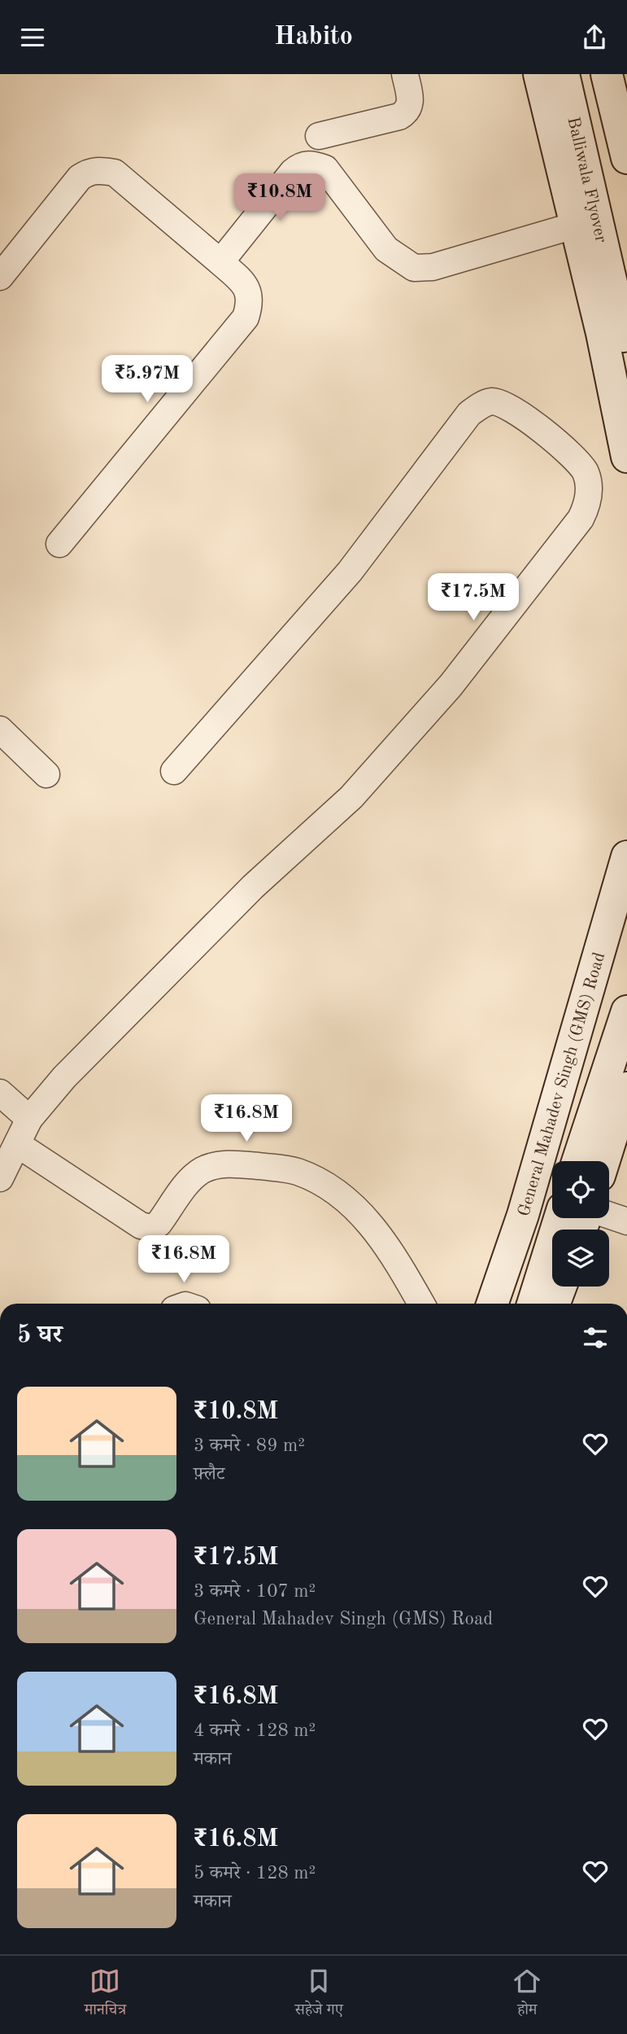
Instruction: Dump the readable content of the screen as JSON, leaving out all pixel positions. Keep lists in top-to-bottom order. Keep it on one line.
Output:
{"streets":{"street":["Balliwala Flyover","General Mahadev Singh (GMS) Road"]},"page":{"header":"Habito","price":["₹10.8M","₹5.97M","₹17.5M","₹16.8M","₹16.8M"],"heading":"5 घर","list":[{"name":"₹10.8M","note":"3 कमरे · 89 m² · फ़्लैट"},{"name":"₹17.5M","note":"3 कमरे · 107 m² · General Mahadev Singh (GMS) Road"},{"name":"₹16.8M","note":"4 कमरे · 128 m² · मकान"},{"name":"₹16.8M","note":"5 कमरे · 128 m² · मकान"}],"tabs":["मानचित्र","सहेजे गए","होम"]}}
